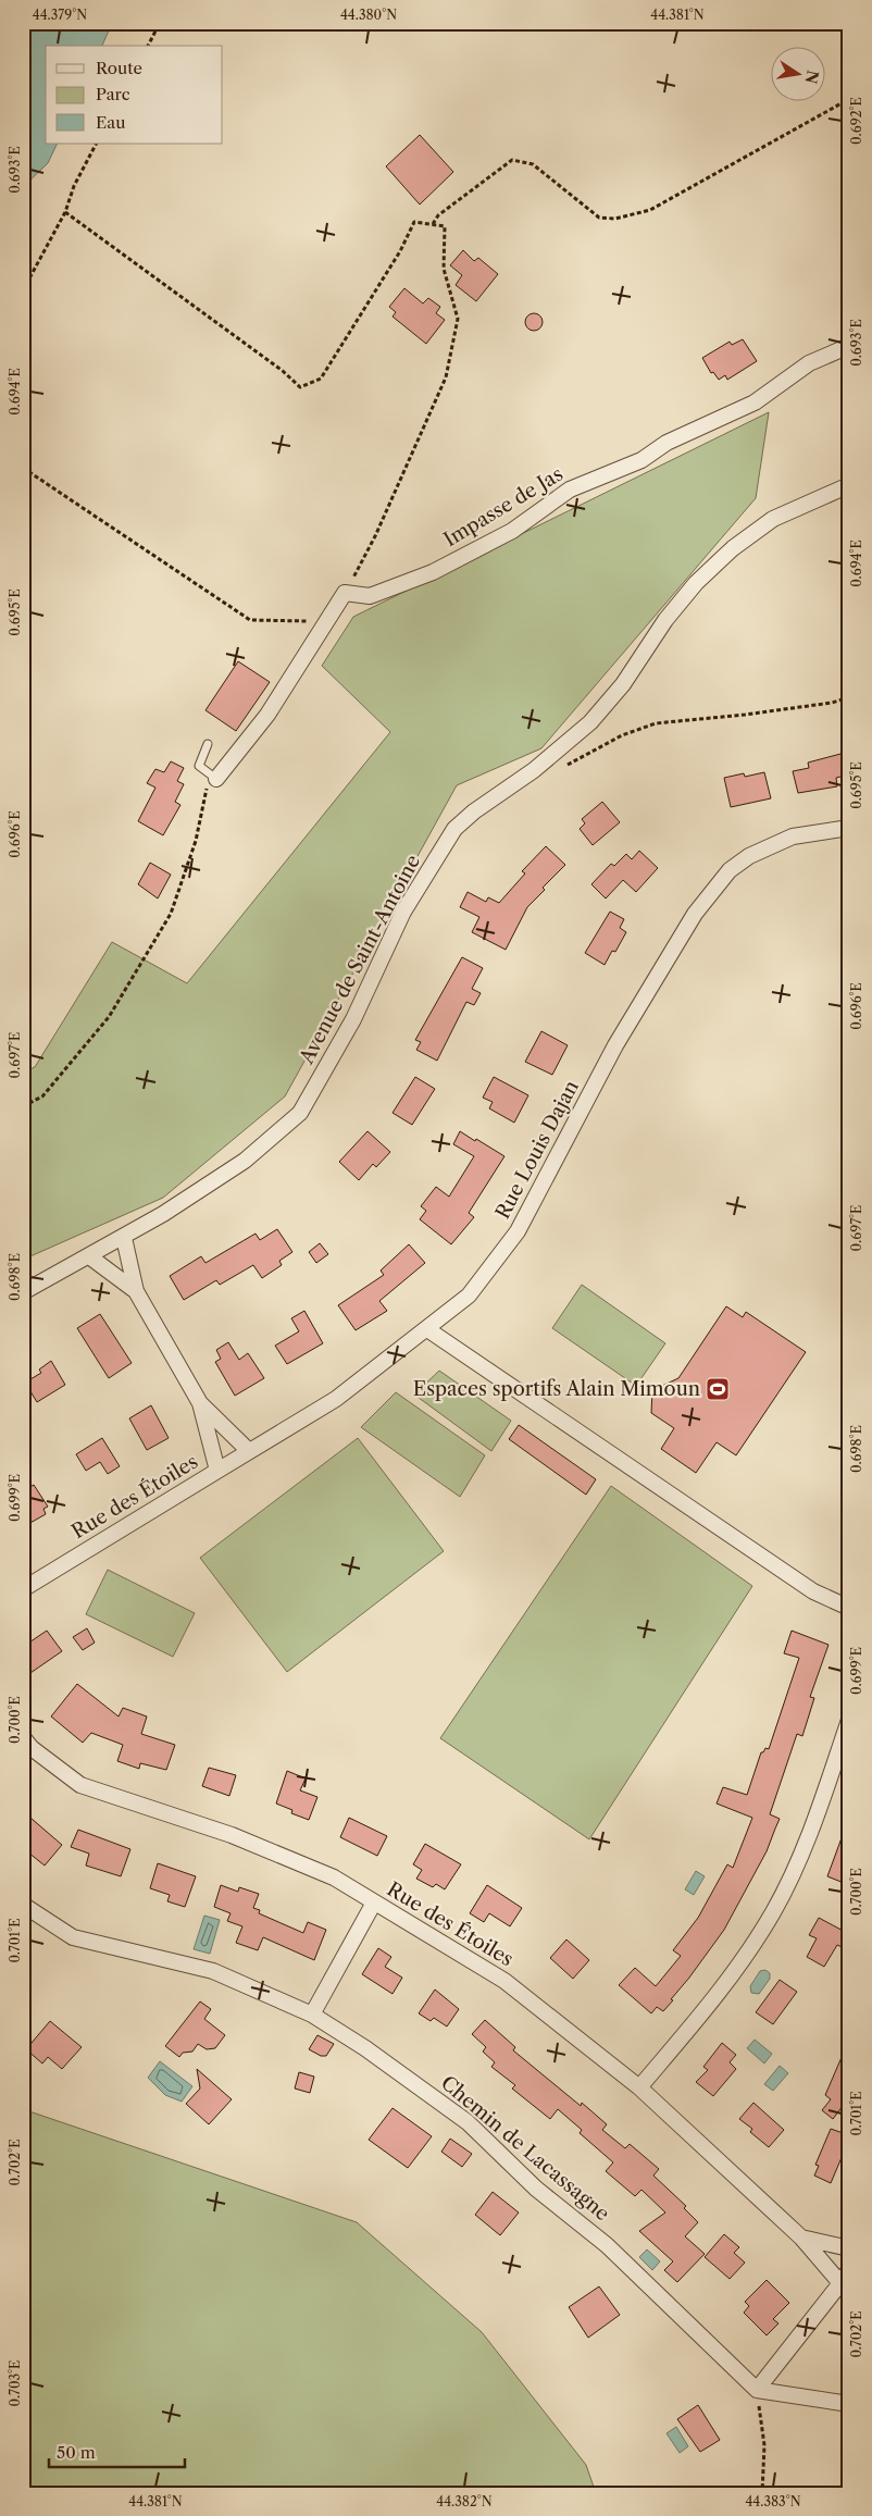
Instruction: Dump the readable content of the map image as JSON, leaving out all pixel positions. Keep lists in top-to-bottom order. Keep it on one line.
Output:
{"streets":{"street":["Impasse de Jas","Avenue de Saint-Antoine","Rue Louis Dajan","Rue des Étoiles","Chemin de Lacassagne"]},"crossings":[["Avenue de Saint-Antoine","Rue des Étoiles"],["Rue Louis Dajan","Rue des Étoiles"]],"places":{"sports":["Espaces sportifs Alain Mimoun"]},"legend":["Route","Parc","Eau"],"scale_bar":"50 m","north":"right","coordinates":["44.379°N","44.380°N","44.381°N","0.692°E","0.693°E","0.694°E","0.695°E","0.696°E","0.697°E","0.698°E","0.699°E","0.700°E","0.701°E","0.702°E","0.703°E","44.382°N","44.383°N"]}
